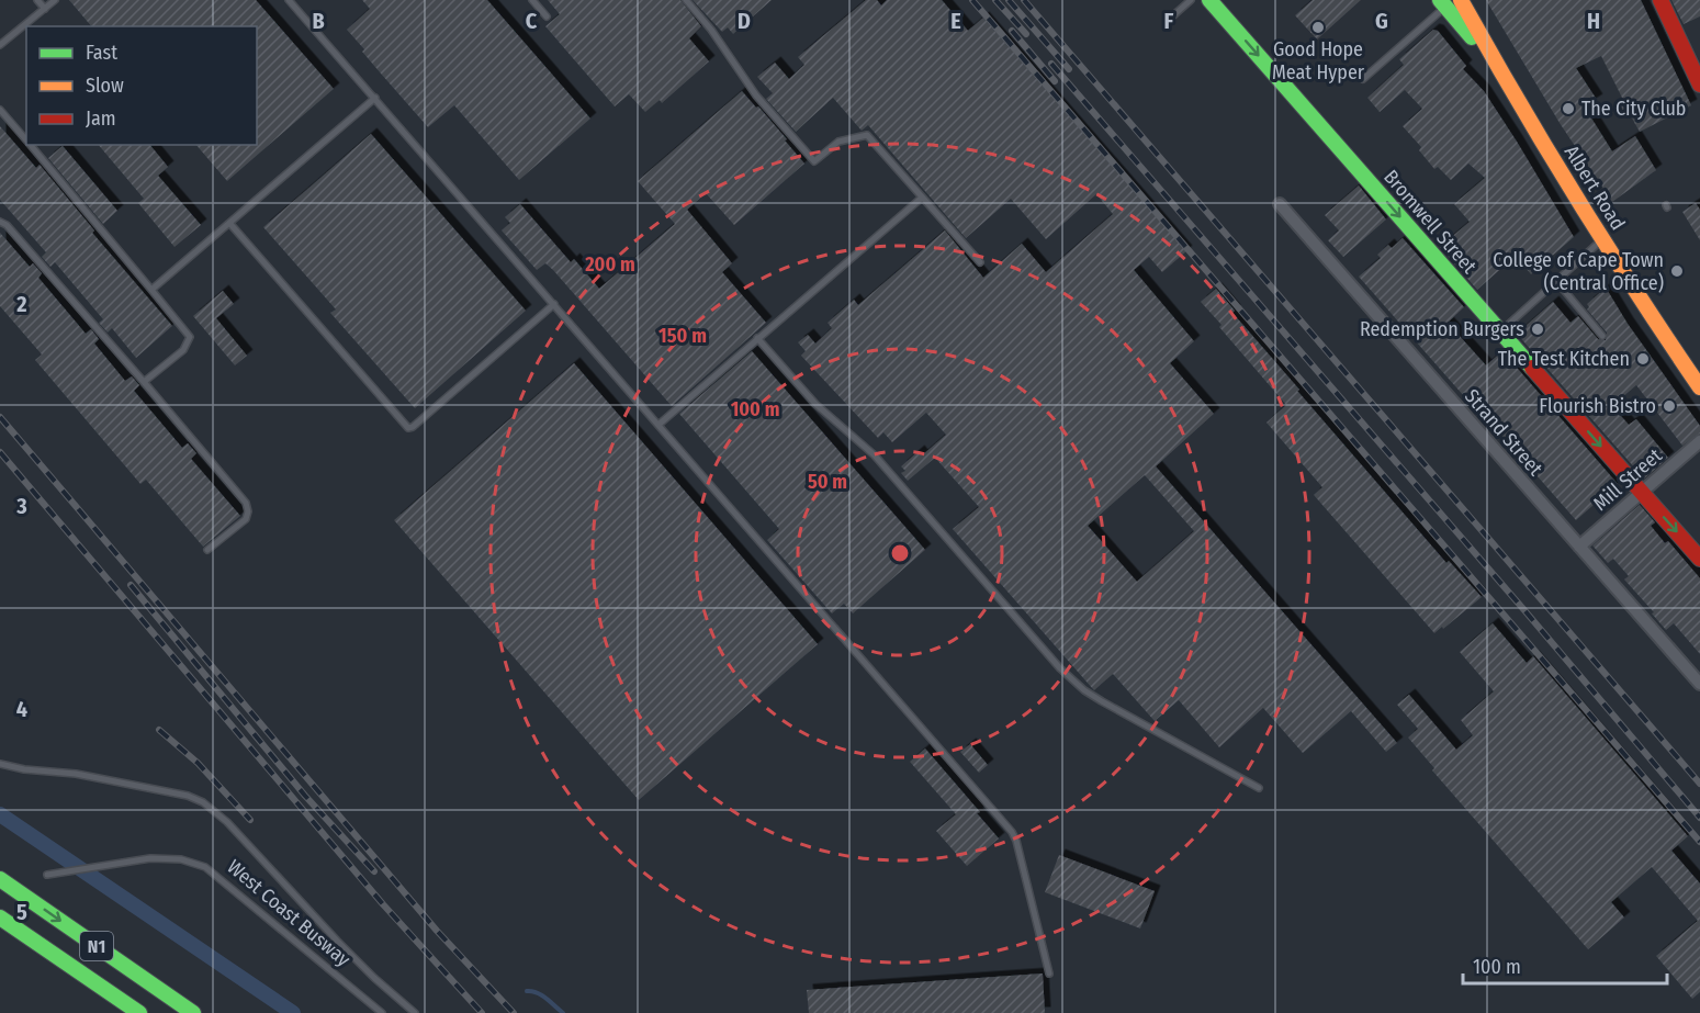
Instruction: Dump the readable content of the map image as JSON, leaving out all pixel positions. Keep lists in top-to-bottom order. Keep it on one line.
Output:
{"streets":{"main road":["Albert Road","Bromwell Street","N1"],"street":["Strand Street","Mill Street"],"lane":["West Coast Busway"]},"crossings":[["Bromwell Street","Mill Street"],["Strand Street","Mill Street"]],"one_way":["Bromwell Street"],"places":["Good Hope Meat Hyper","The City Club","College of Cape Town (Central Office)","Redemption Burgers","The Test Kitchen","Flourish Bistro"],"legend":["Fast","Slow","Jam"],"scale_bar":"100 m","grid":{"columns":["B","C","D","E","F","G","H"],"rows":["2","3","4","5"]},"rings":["200 m","150 m","100 m","50 m"]}
